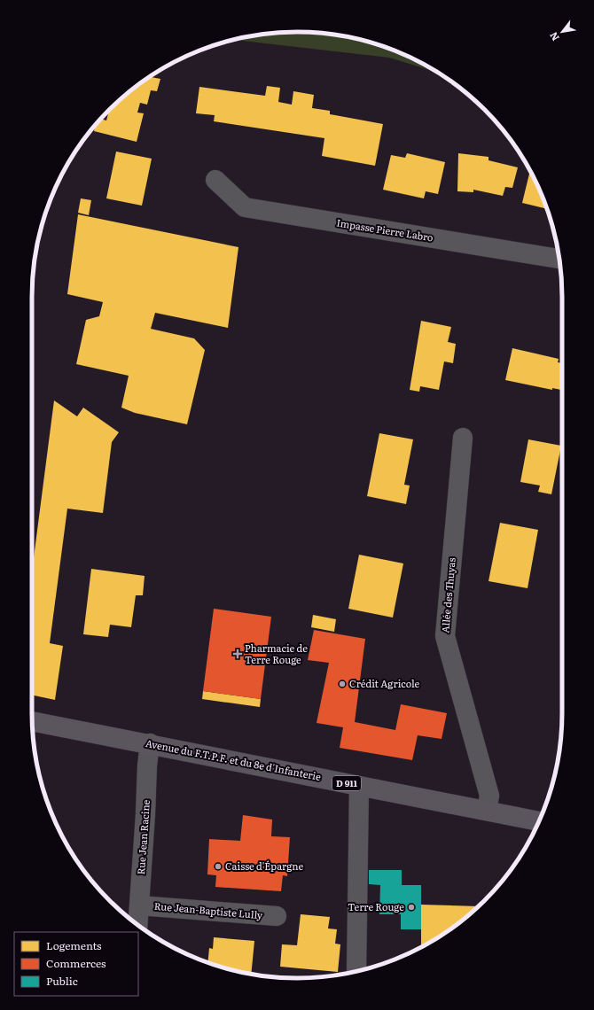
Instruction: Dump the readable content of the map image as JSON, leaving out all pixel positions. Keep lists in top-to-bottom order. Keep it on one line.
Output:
{"streets":{"main road":["Avenue du F.T.P.F. et du 8e d'Infanterie","D 911"],"street":["Impasse Pierre Labro","Allée des Thuyas","Rue Jean Racine","Rue Jean-Baptiste Lully"]},"crossings":[["Allée des Thuyas","Avenue du F.T.P.F. et du 8e d'Infanterie"],["Avenue du F.T.P.F. et du 8e d'Infanterie","Rue Jean Racine"],["Rue Jean Racine","Rue Jean-Baptiste Lully"]],"places":{"health":["Pharmacie de Terre Rouge"],"other":["Crédit Agricole","Caisse d'Épargne","Terre Rouge"]},"legend":["Logements","Commerces","Public"],"north":"bottom left"}
